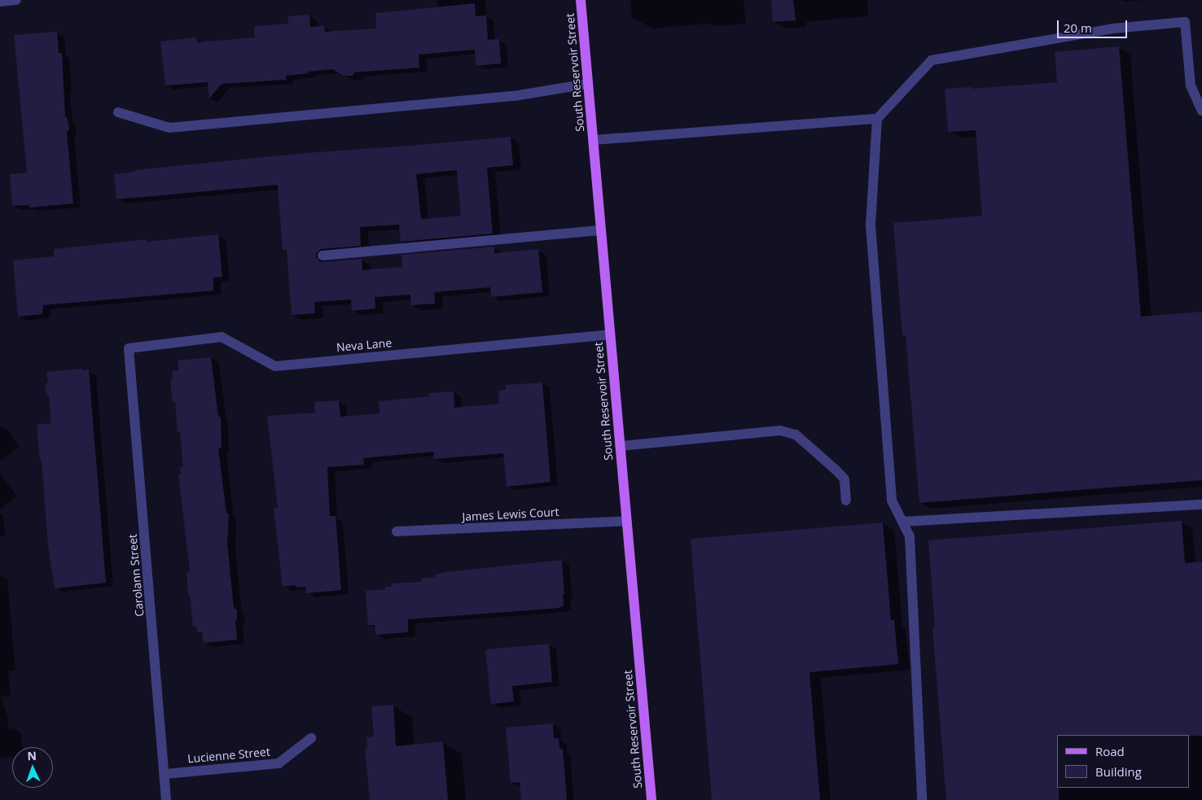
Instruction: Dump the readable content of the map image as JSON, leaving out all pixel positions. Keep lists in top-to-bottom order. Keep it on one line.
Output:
{"streets":{"main road":["South Reservoir Street"],"street":["Neva Lane","James Lewis Court","Carolann Street","Lucienne Street"]},"crossings":[["South Reservoir Street","Neva Lane"],["South Reservoir Street","James Lewis Court"],["Neva Lane","Carolann Street"],["Carolann Street","Lucienne Street"]],"legend":["Road","Building"],"scale_bar":"20 m","north":"top"}
